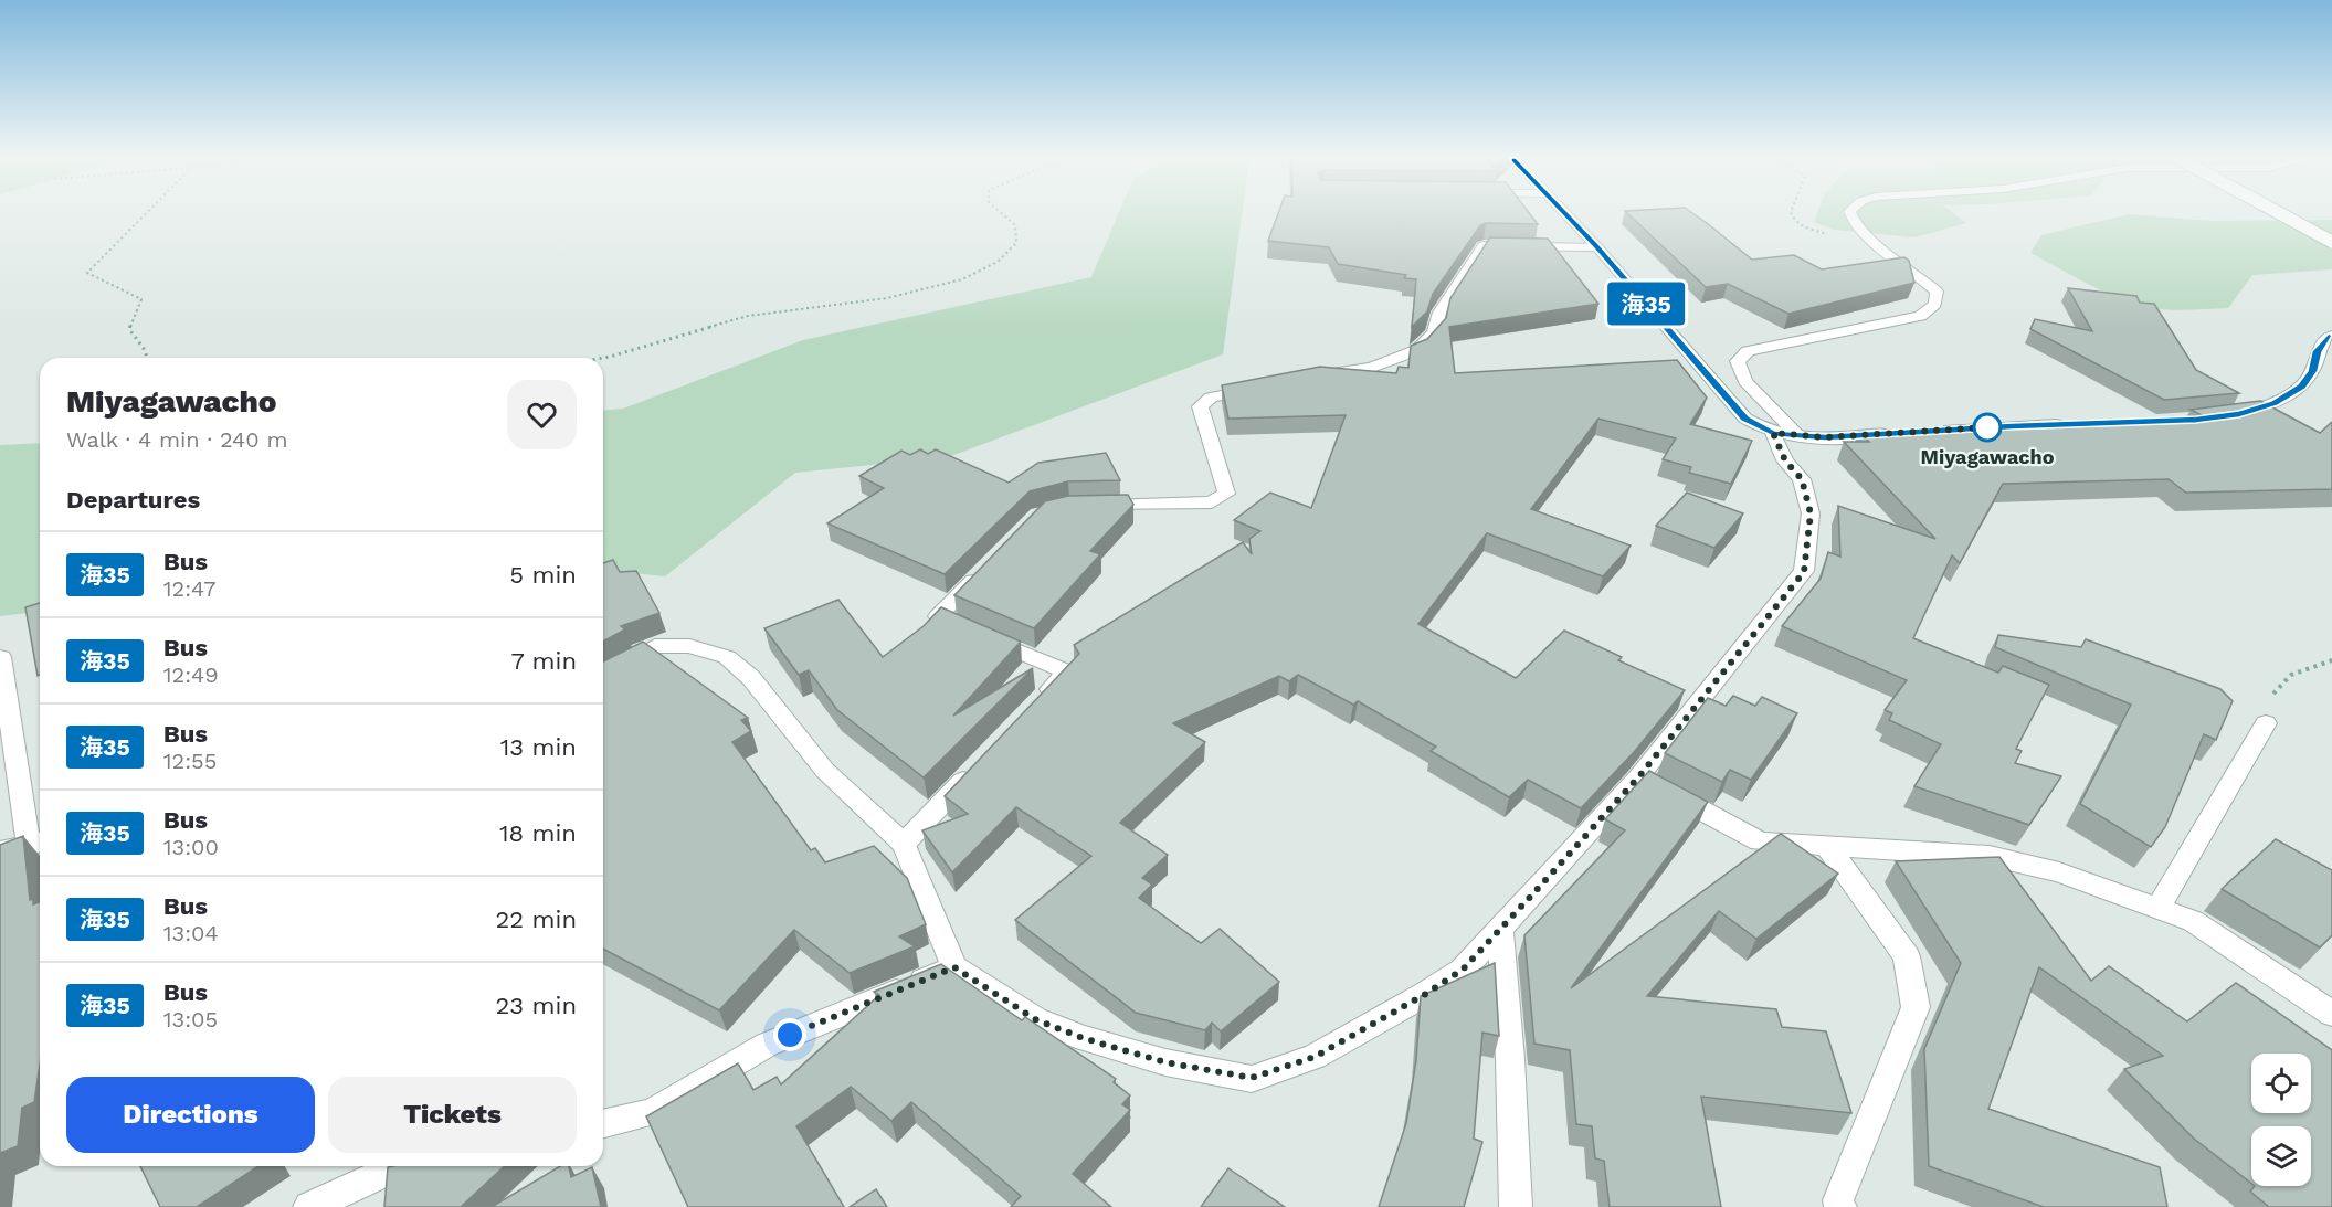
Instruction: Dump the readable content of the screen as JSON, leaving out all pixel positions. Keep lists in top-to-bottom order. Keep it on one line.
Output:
{"places":["Miyagawacho"],"lines":["bus line 海35"],"page":{"on_map":"海35","heading":[["Miyagawacho","Walk · 4 min · 240 m"],"Departures"],"list":[{"mark":"海35","name":"Bus","note":"12:47","value":"5 min"},{"mark":"海35","name":"Bus","note":"12:49","value":"7 min"},{"mark":"海35","name":"Bus","note":"12:55","value":"13 min"},{"mark":"海35","name":"Bus","note":"13:00","value":"18 min"},{"mark":"海35","name":"Bus","note":"13:04","value":"22 min"},{"mark":"海35","name":"Bus","note":"13:05","value":"23 min"}],"buttons":["Directions","Tickets"]}}
